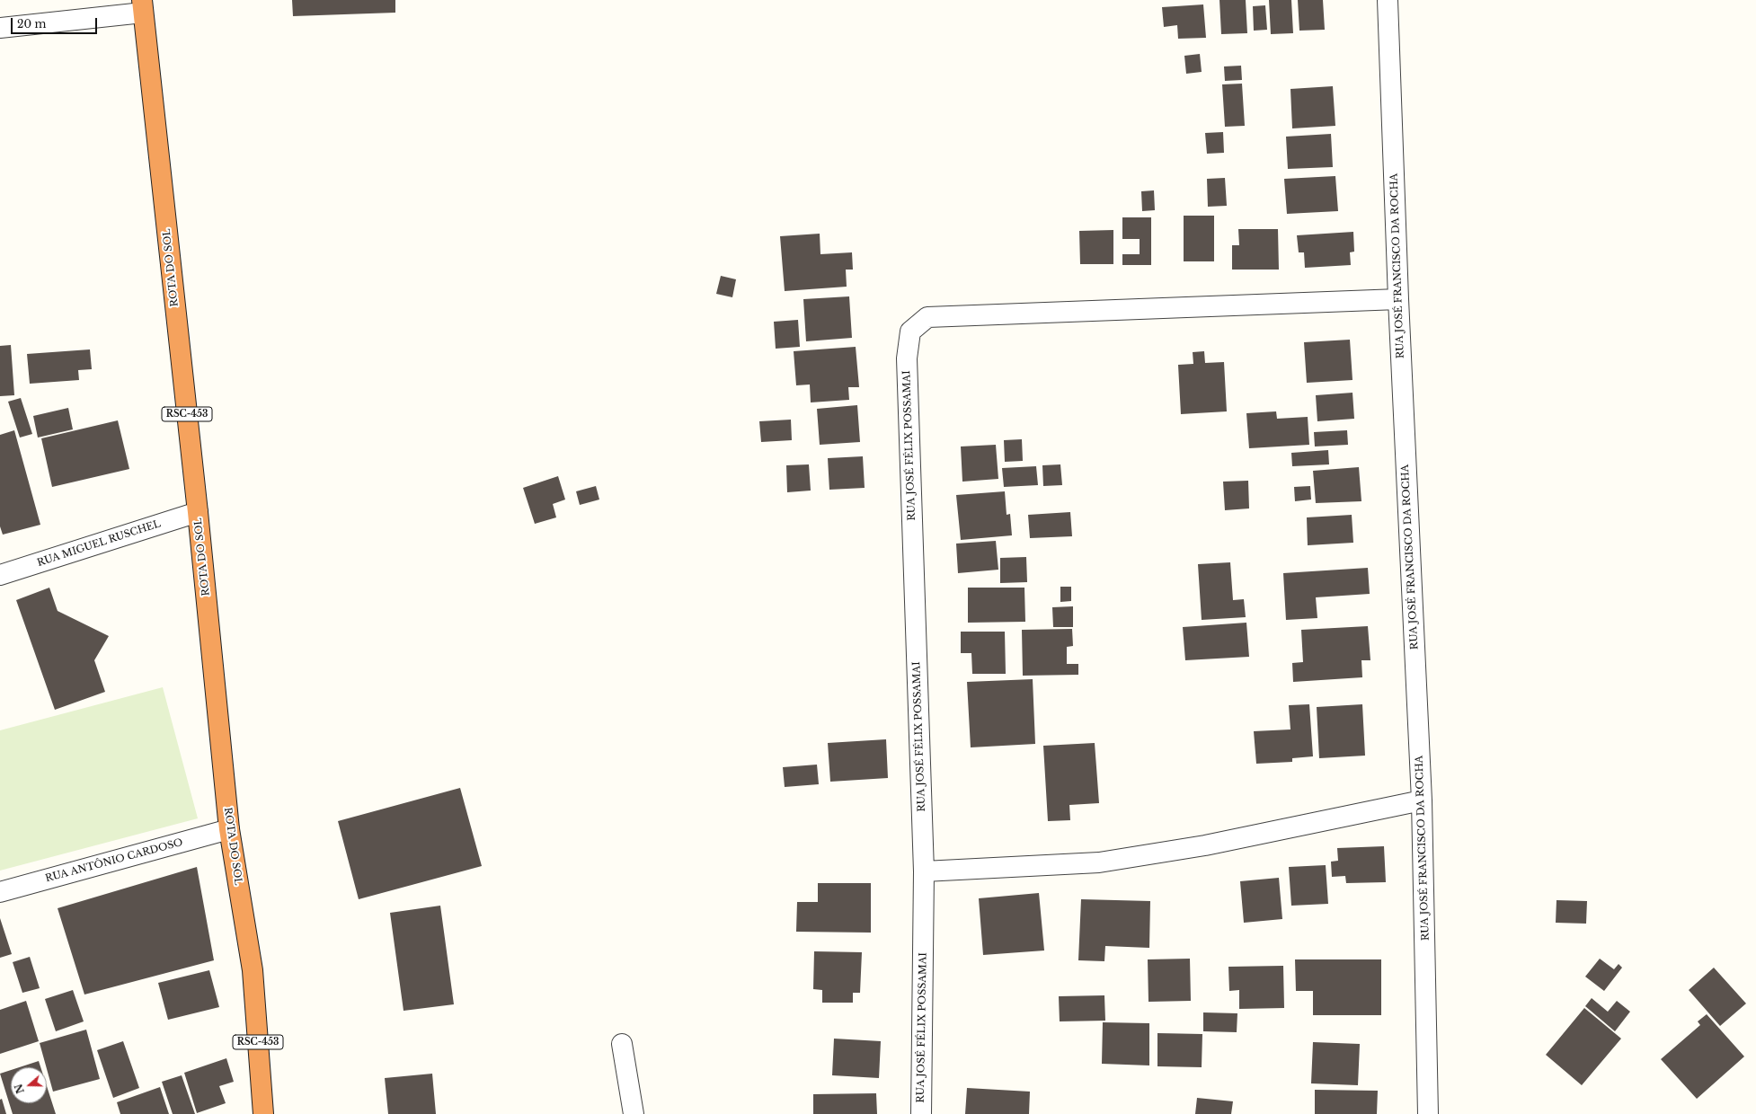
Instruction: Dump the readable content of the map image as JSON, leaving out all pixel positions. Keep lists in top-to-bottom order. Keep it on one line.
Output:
{"streets":{"highway":["ROTA DO SOL","RSC-453"],"street":["RUA JOSÉ FRANCISCO DA ROCHA","RUA JOSÉ FÉLIX POSSAMAI","RUA MIGUEL RUSCHEL","RUA ANTÔNIO CARDOSO"]},"crossings":[["RUA JOSÉ FRANCISCO DA ROCHA","RUA JOSÉ FÉLIX POSSAMAI"],["ROTA DO SOL","RUA MIGUEL RUSCHEL"],["ROTA DO SOL","RUA ANTÔNIO CARDOSO"]],"scale_bar":"20 m","north":"left"}
